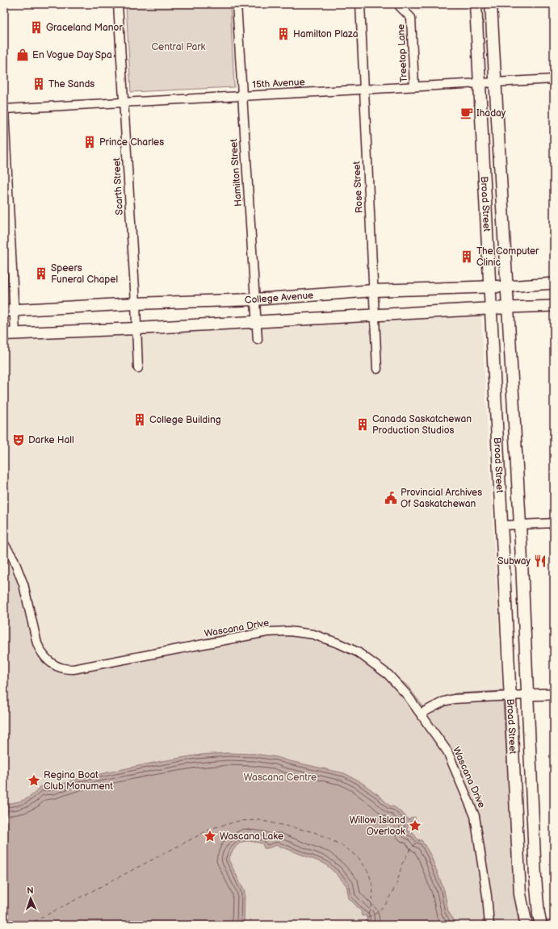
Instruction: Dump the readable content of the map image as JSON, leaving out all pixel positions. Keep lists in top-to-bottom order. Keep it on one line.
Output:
{"streets":{"main road":["Broad Street","College Avenue"],"street":["Treetop Lane","15th Avenue","Hamilton Street","Scarth Street","Rose Street","Wascana Drive"]},"crossings":[["Treetop Lane","15th Avenue"],["15th Avenue","Hamilton Street"],["15th Avenue","Scarth Street"],["15th Avenue","Rose Street"],["15th Avenue","Broad Street"],["Hamilton Street","College Avenue"],["Scarth Street","College Avenue"],["Rose Street","College Avenue"],["Broad Street","College Avenue"]],"parks":["Central Park","Wascana Centre"],"places":{"building":["Graceland Manor","Hamilton Plaza","The Sands","Prince Charles","The Computer Clinic","Speers Funeral Chapel","College Building","Canada Saskatchewan Production Studios"],"shop":["En Vogue Day Spa"],"cafe":["Ihaday"],"theatre":["Darke Hall"],"public building":["Provincial Archives Of Saskatchewan"],"restaurant":["Subway"],"place":["Regina Boat Club Monument","Willow Island Overlook","Wascana Lake"]},"north":"top"}
